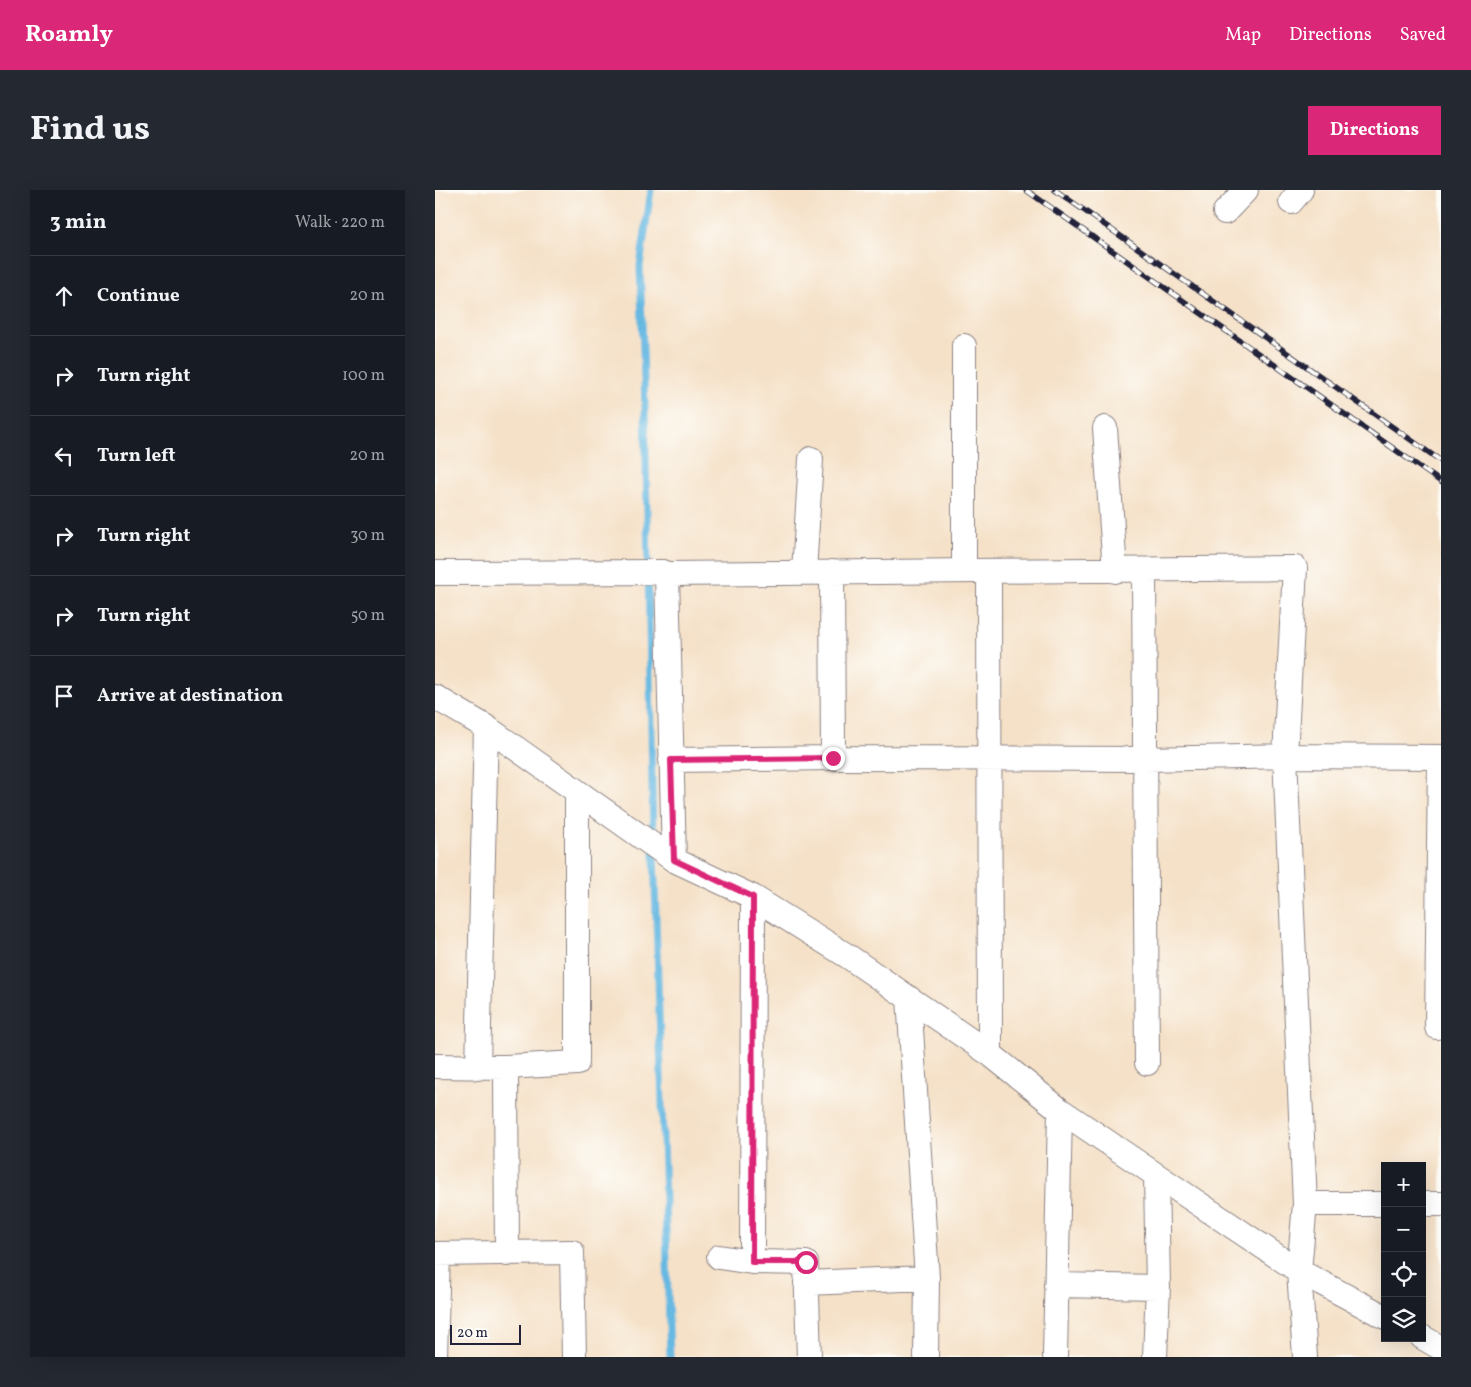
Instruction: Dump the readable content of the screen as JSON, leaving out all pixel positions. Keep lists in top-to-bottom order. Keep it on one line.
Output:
{"scale_bar":"20 m","page":{"header":"Roamly","nav":["Map","Directions","Saved"],"title":"Find us","buttons":"Directions","heading":["3 min","Walk · 220 m"],"list":[["Continue","20 m"],["Turn right","100 m"],["Turn left","20 m"],["Turn right","30 m"],["Turn right","50 m"],"Arrive at destination"],"map_buttons":["+","−"],"scale":"20 m"}}
